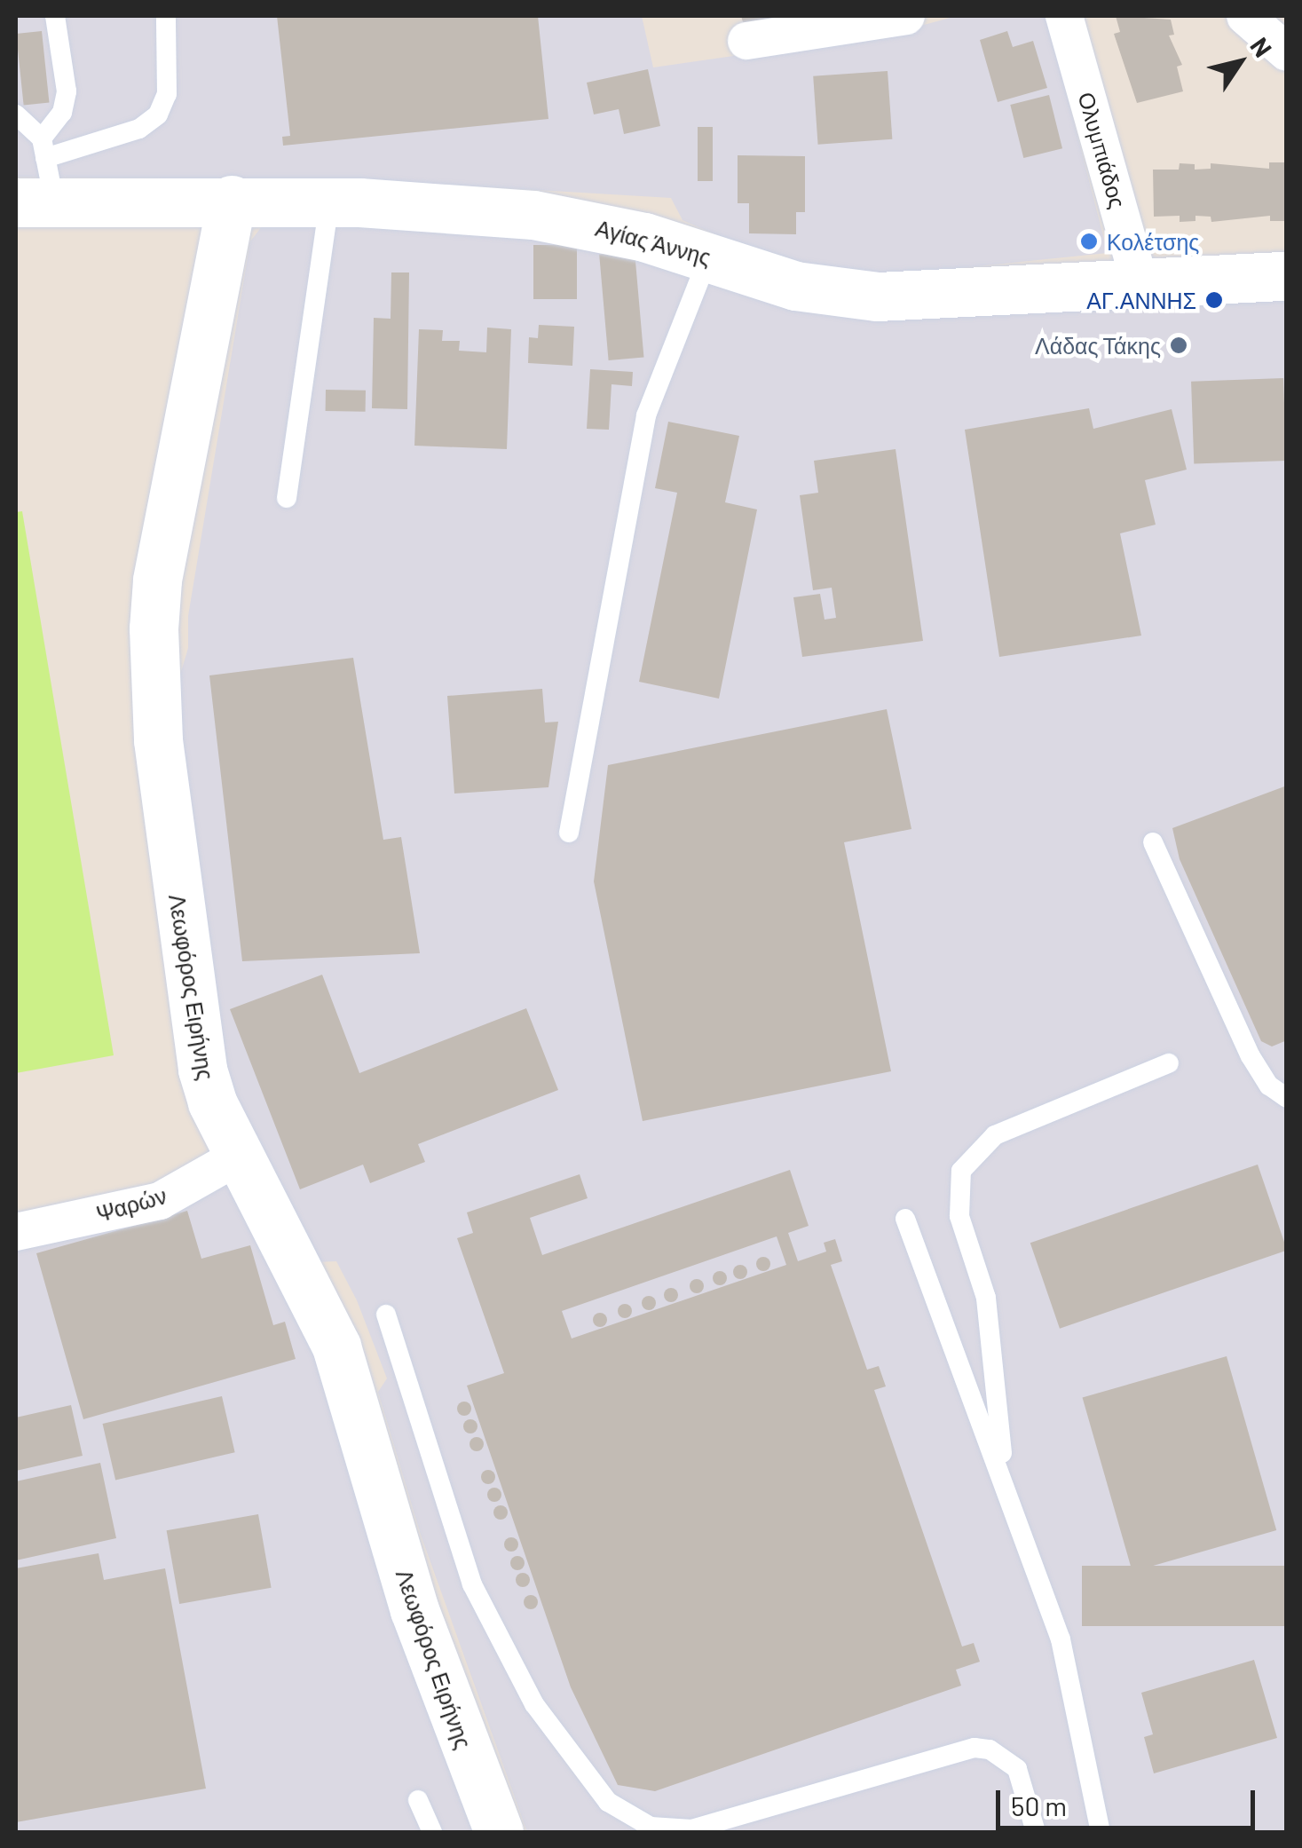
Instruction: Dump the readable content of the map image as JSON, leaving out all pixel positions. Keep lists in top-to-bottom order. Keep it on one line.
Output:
{"streets":{"street":["Ολυμπιάδος","Αγίας Άννης","Λεωφόρος Ειρήνης","Ψαρών"]},"crossings":[["Ολυμπιάδος","Αγίας Άννης"],["Αγίας Άννης","Λεωφόρος Ειρήνης"],["Λεωφόρος Ειρήνης","Ψαρών"]],"places":["Κολέτσης","ΑΓ.ΑΝΝΗΣ","Λάδας Τάκης"],"scale_bar":"50 m","north":"top right"}
